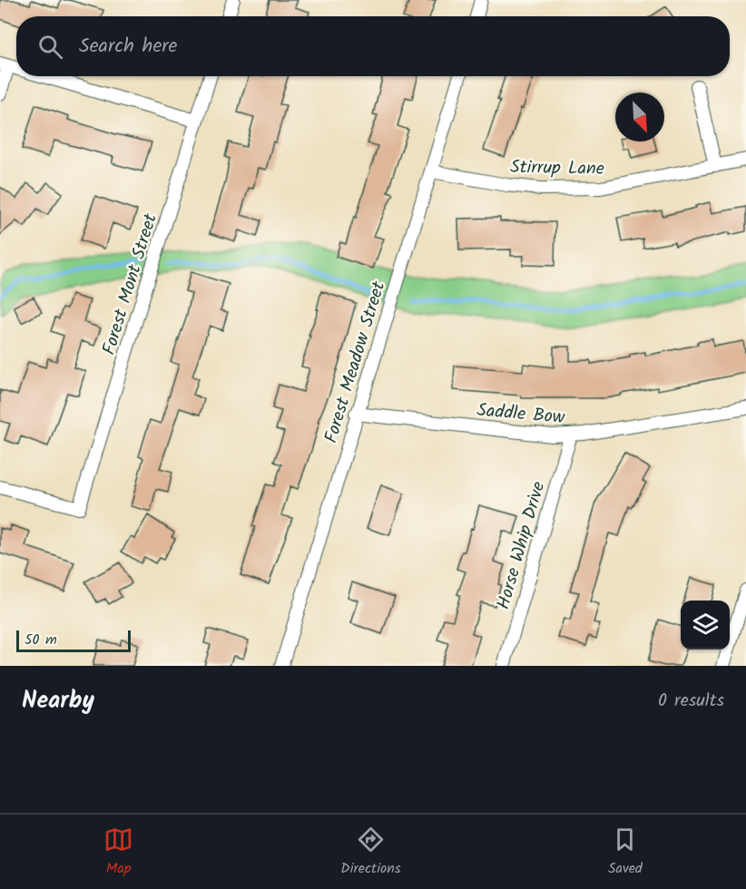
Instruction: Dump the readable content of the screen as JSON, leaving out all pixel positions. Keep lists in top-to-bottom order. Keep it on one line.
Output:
{"streets":{"street":["Stirrup Lane","Forest Mont Street","Forest Meadow Street","Saddle Bow","Horse Whip Drive"]},"crossings":[["Stirrup Lane","Forest Meadow Street"],["Forest Meadow Street","Saddle Bow"],["Saddle Bow","Horse Whip Drive"]],"scale_bar":"50 m","north":"bottom right","page":{"search":"Search here","scale":"50 m","heading":["Nearby","0 results"],"nav":["Map","Directions","Saved"]}}
